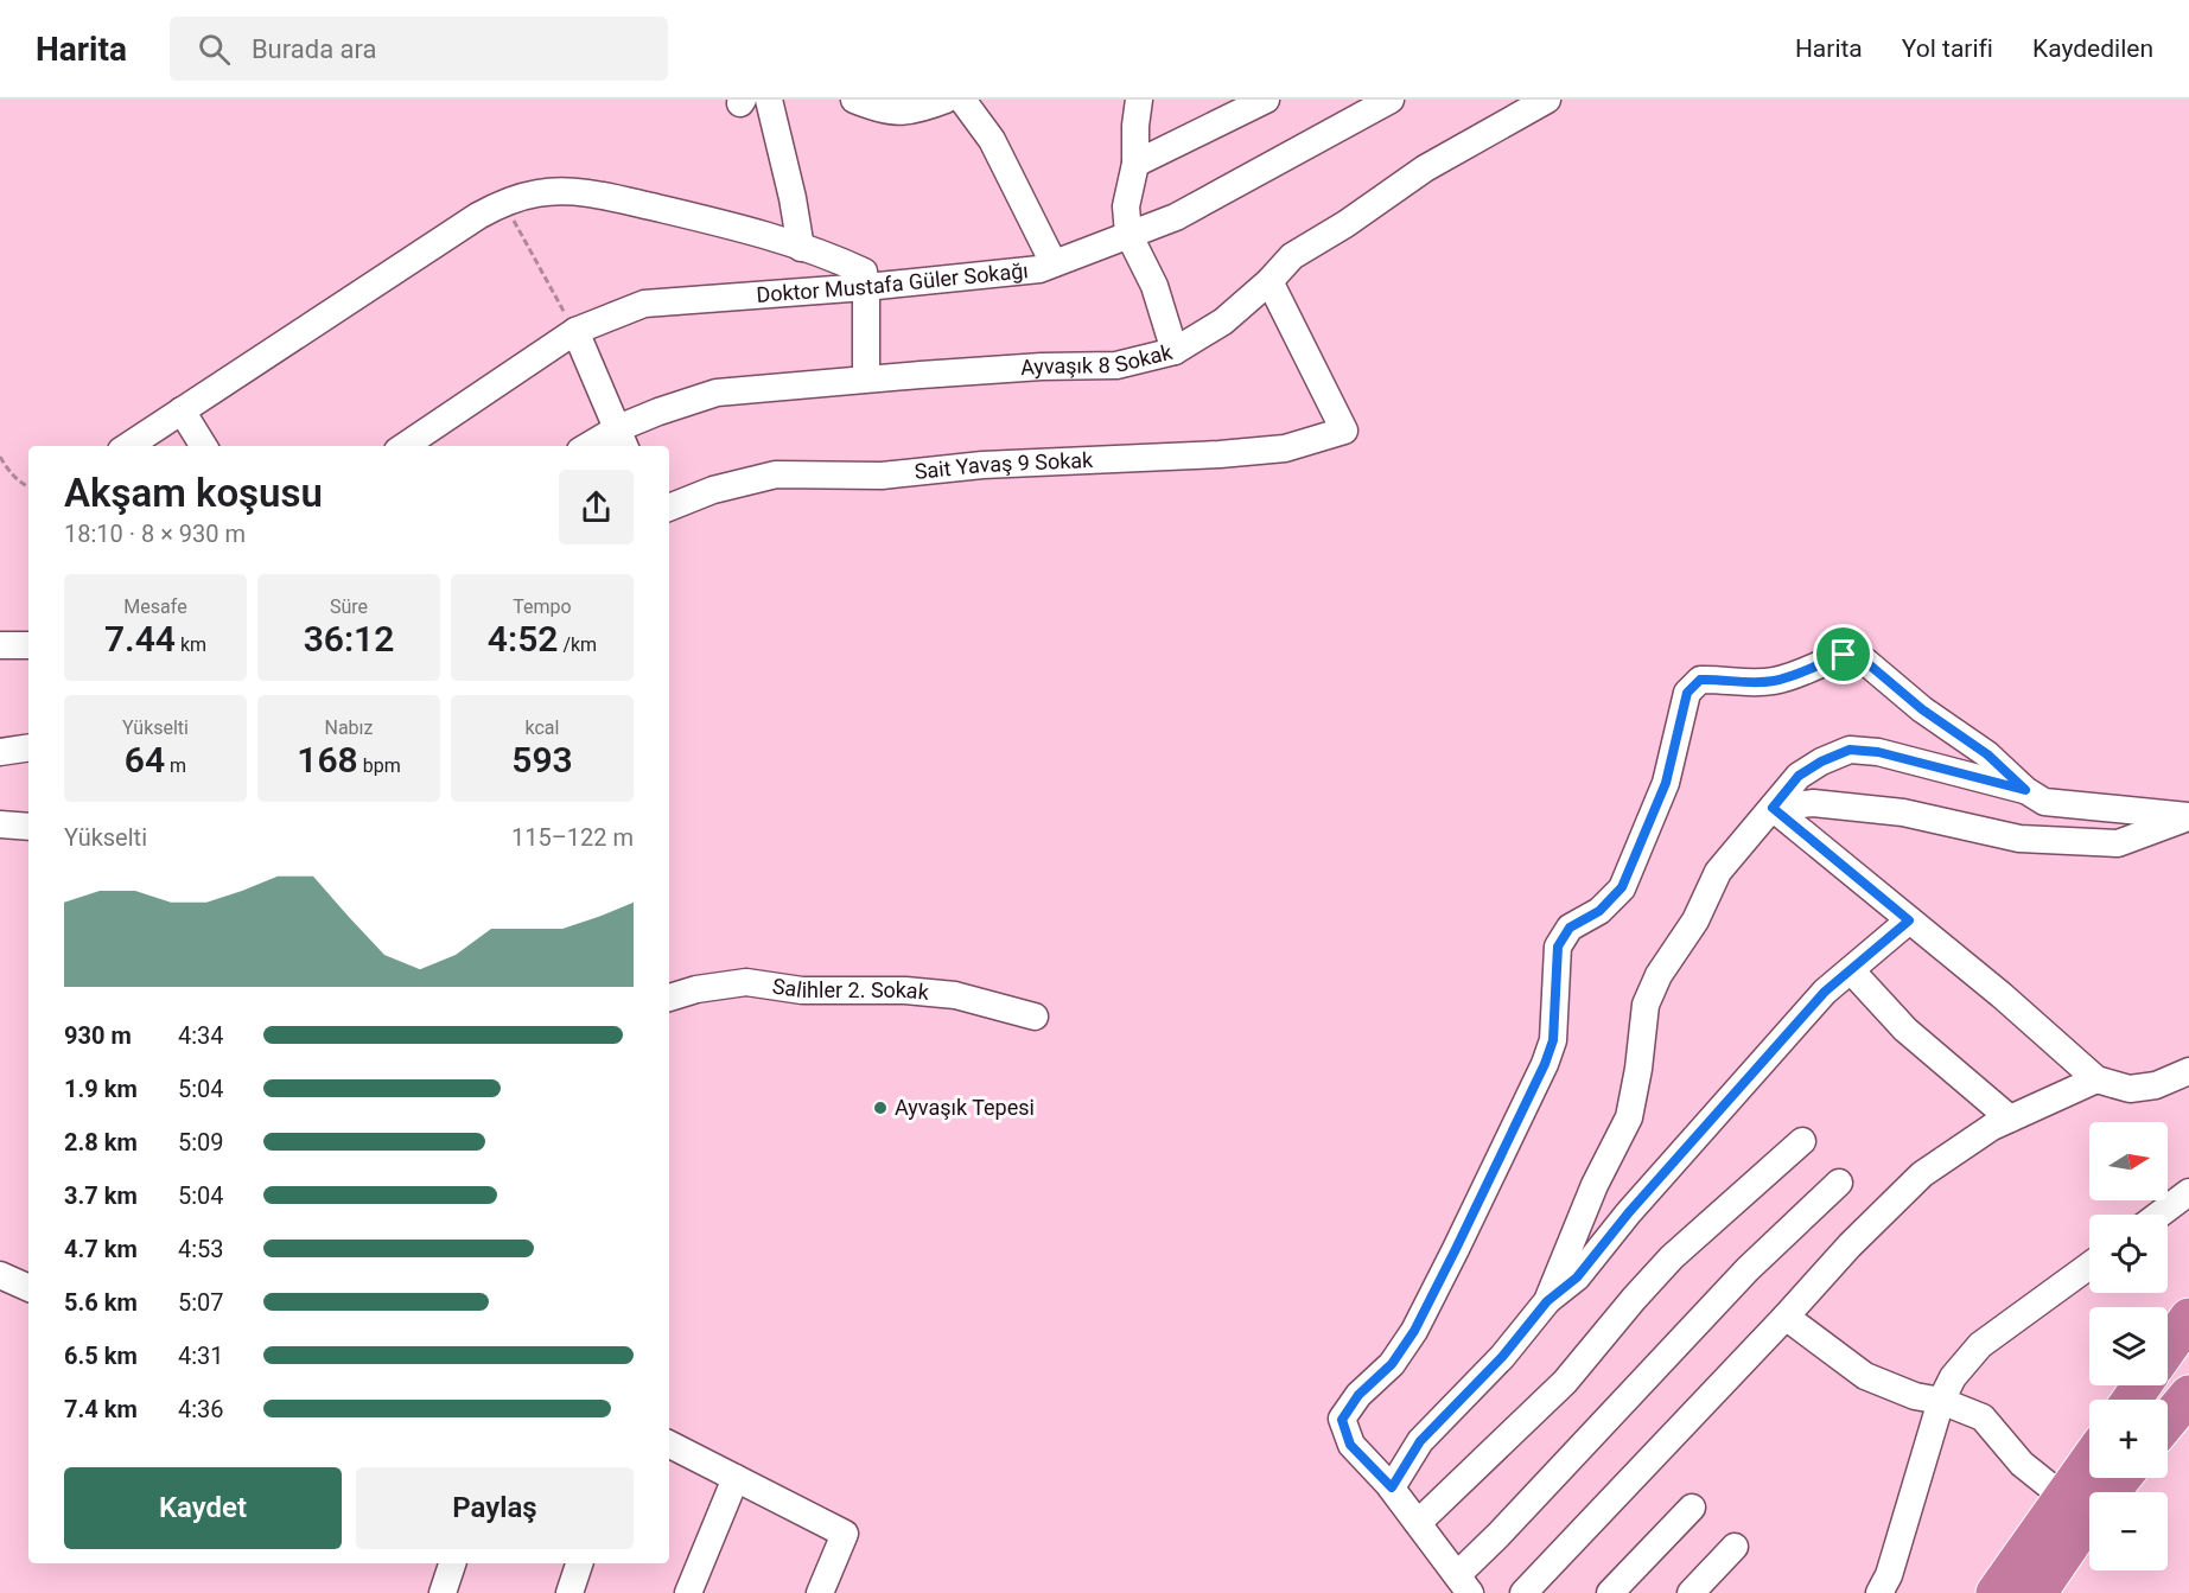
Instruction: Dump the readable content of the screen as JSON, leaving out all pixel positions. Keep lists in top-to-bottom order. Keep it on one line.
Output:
{"streets":{"street":["Doktor Mustafa Güler Sokağı","Ayvaşık 8 Sokak","Sait Yavaş 9 Sokak","Salihler 2. Sokak"]},"crossings":[["Ayvaşık 8 Sokak","Sait Yavaş 9 Sokak"]],"places":["Ayvaşık Tepesi"],"north":"right","page":{"header":"Harita","search":"Burada ara","nav":["Harita","Yol tarifi","Kaydedilen"],"heading":["Akşam koşusu","18:10 · 8 × 930 m"],"stats":[["Mesafe","7.44 km"],["Süre","36:12"],["Tempo","4:52 /km"],["Yükselti","64 m"],["Nabız","168 bpm"],["kcal","593"]],"chart":["Yükselti","115–122 m"],"list":[{"name":"930 m","note":"4:34"},{"name":"1.9 km","note":"5:04"},{"name":"2.8 km","note":"5:09"},{"name":"3.7 km","note":"5:04"},{"name":"4.7 km","note":"4:53"},{"name":"5.6 km","note":"5:07"},{"name":"6.5 km","note":"4:31"},{"name":"7.4 km","note":"4:36"}],"map_buttons":["+","−"],"buttons":["Kaydet","Paylaş"]}}
